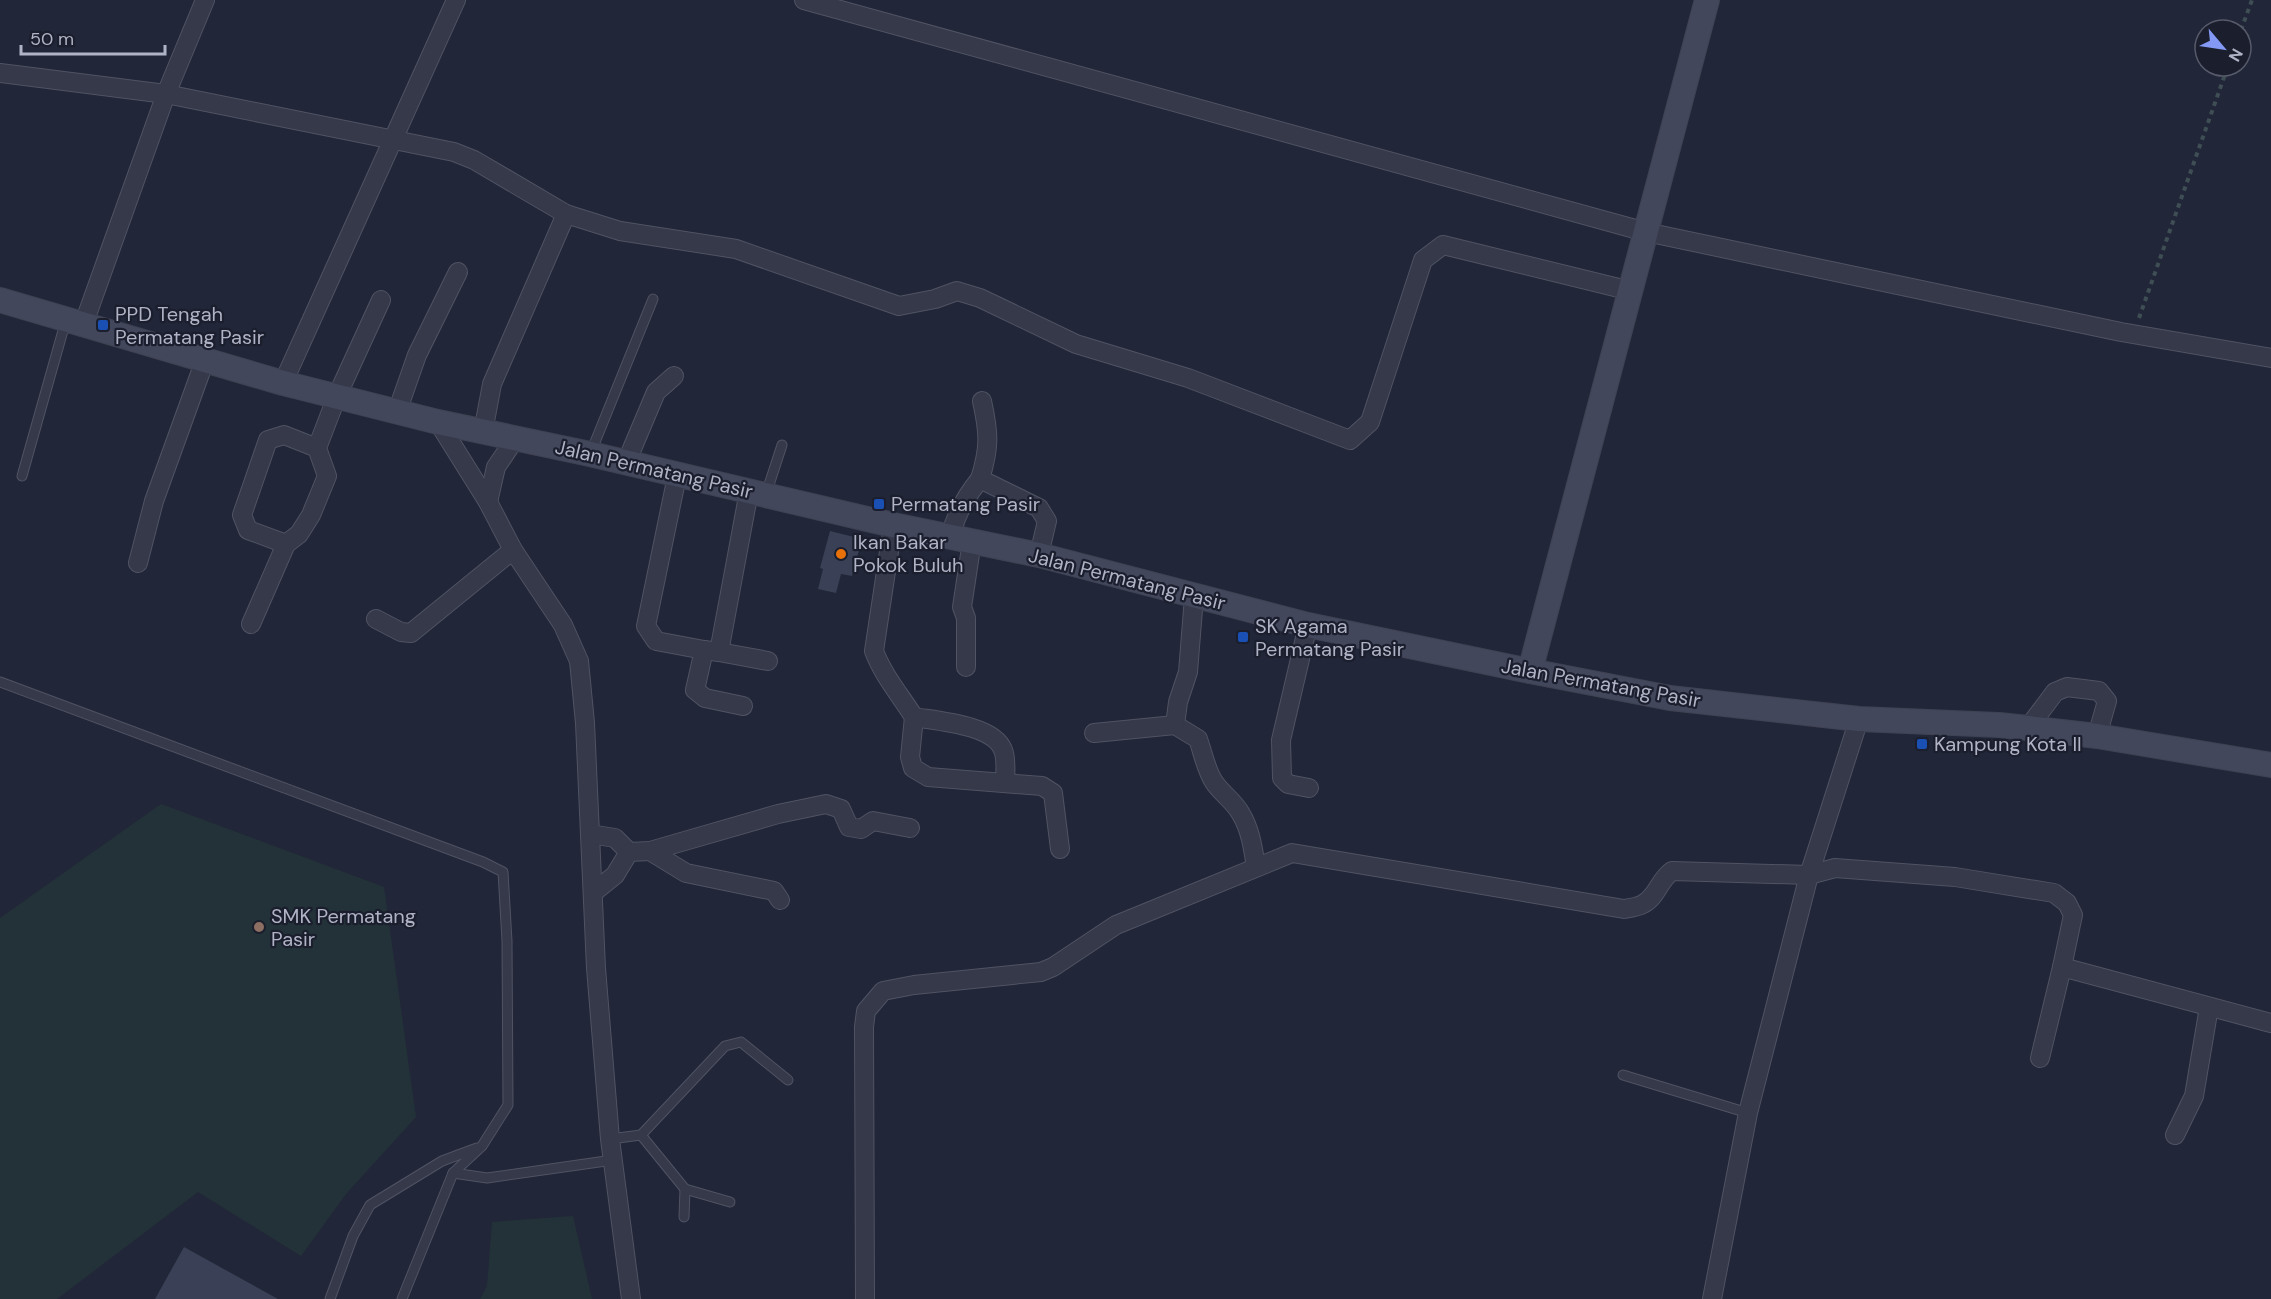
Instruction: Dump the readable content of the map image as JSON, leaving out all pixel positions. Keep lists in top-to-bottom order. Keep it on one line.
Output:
{"streets":{"main road":["Jalan Permatang Pasir"]},"places":{"transit":["PPD Tengah Permatang Pasir","Permatang Pasir","SK Agama Permatang Pasir","Kampung Kota II"],"other":["Ikan Bakar Pokok Buluh","SMK Permatang Pasir"]},"scale_bar":"50 m","north":"bottom right"}
